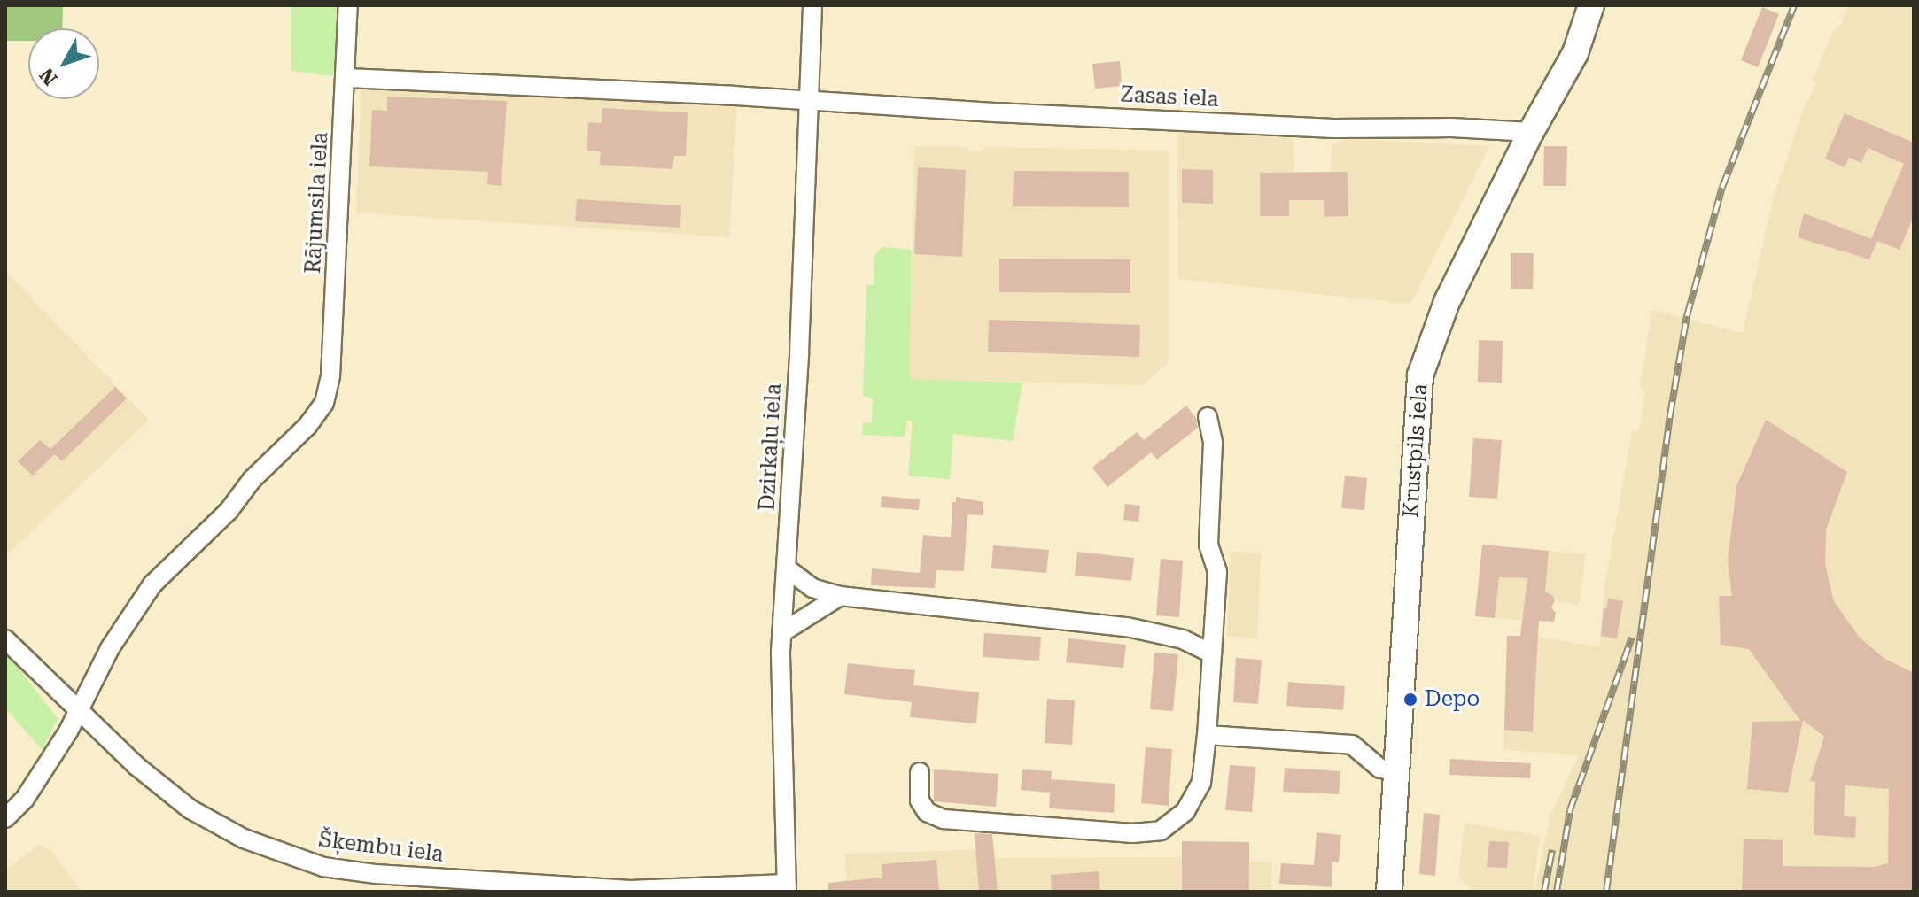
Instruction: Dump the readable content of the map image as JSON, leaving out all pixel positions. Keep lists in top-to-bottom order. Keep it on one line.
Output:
{"streets":{"main road":["Krustpils iela"],"street":["Zasas iela","Rājumsila iela","Dzirkaļu iela","Šķembu iela"]},"crossings":[["Zasas iela","Rājumsila iela"],["Zasas iela","Dzirkaļu iela"],["Zasas iela","Krustpils iela"],["Rājumsila iela","Šķembu iela"],["Dzirkaļu iela","Šķembu iela"]],"places":["Depo"],"north":"bottom left"}
